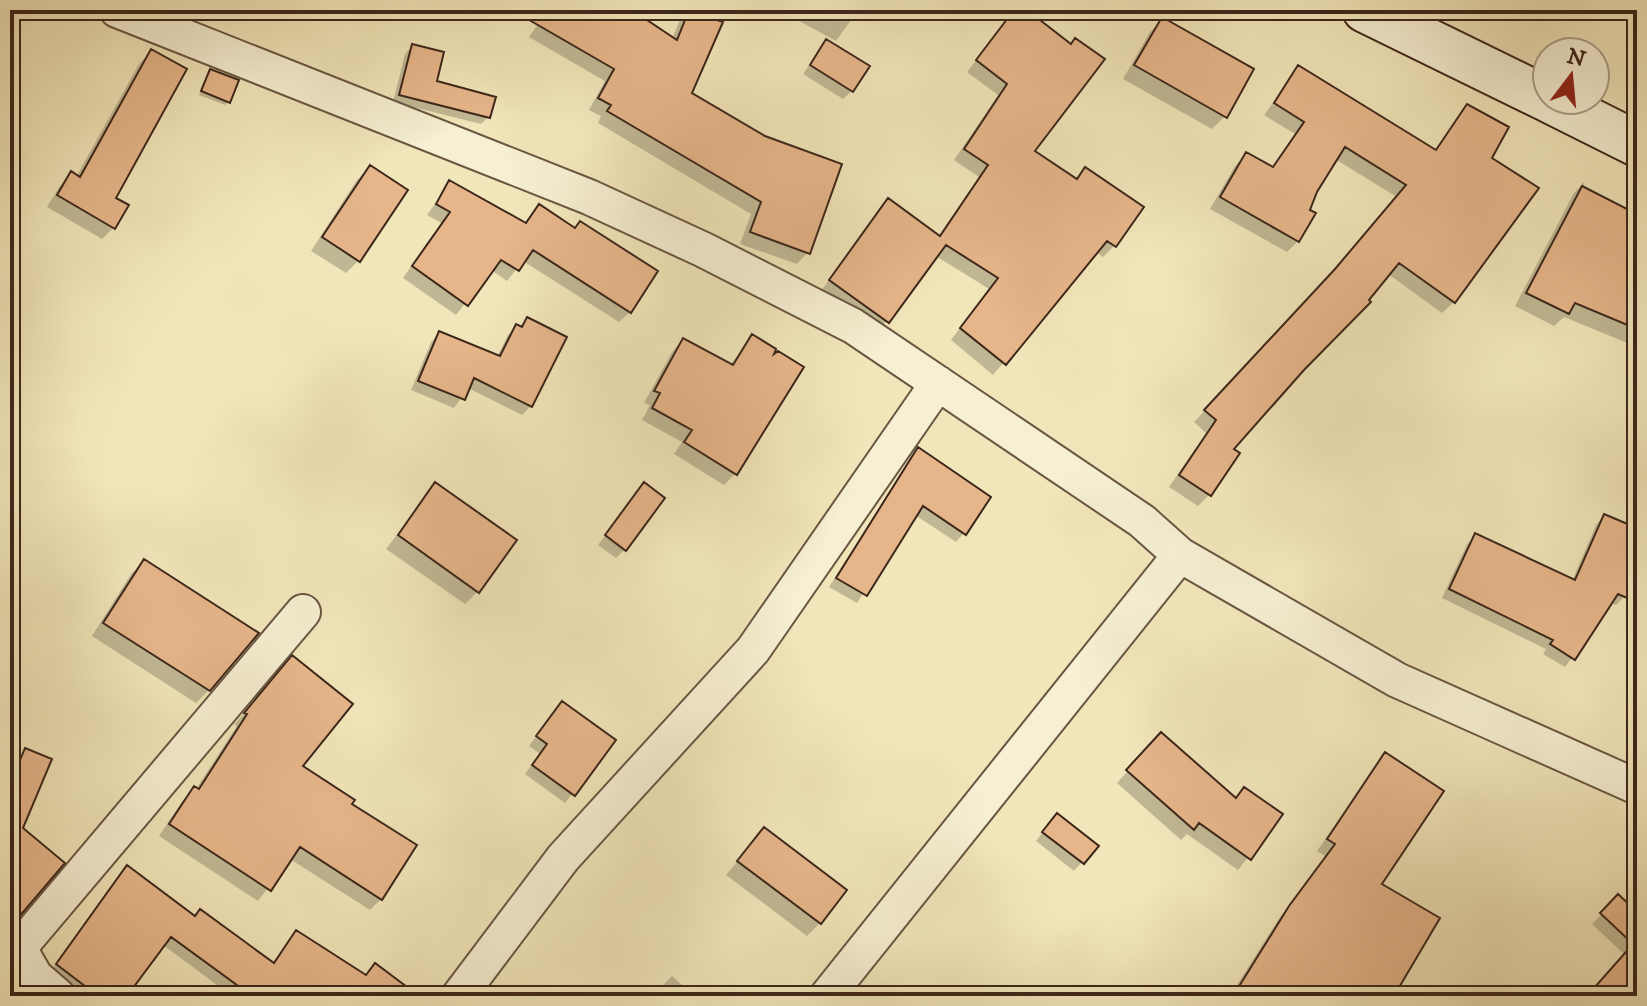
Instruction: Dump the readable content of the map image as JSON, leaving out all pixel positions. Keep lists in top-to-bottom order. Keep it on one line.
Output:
{"north":"top"}
